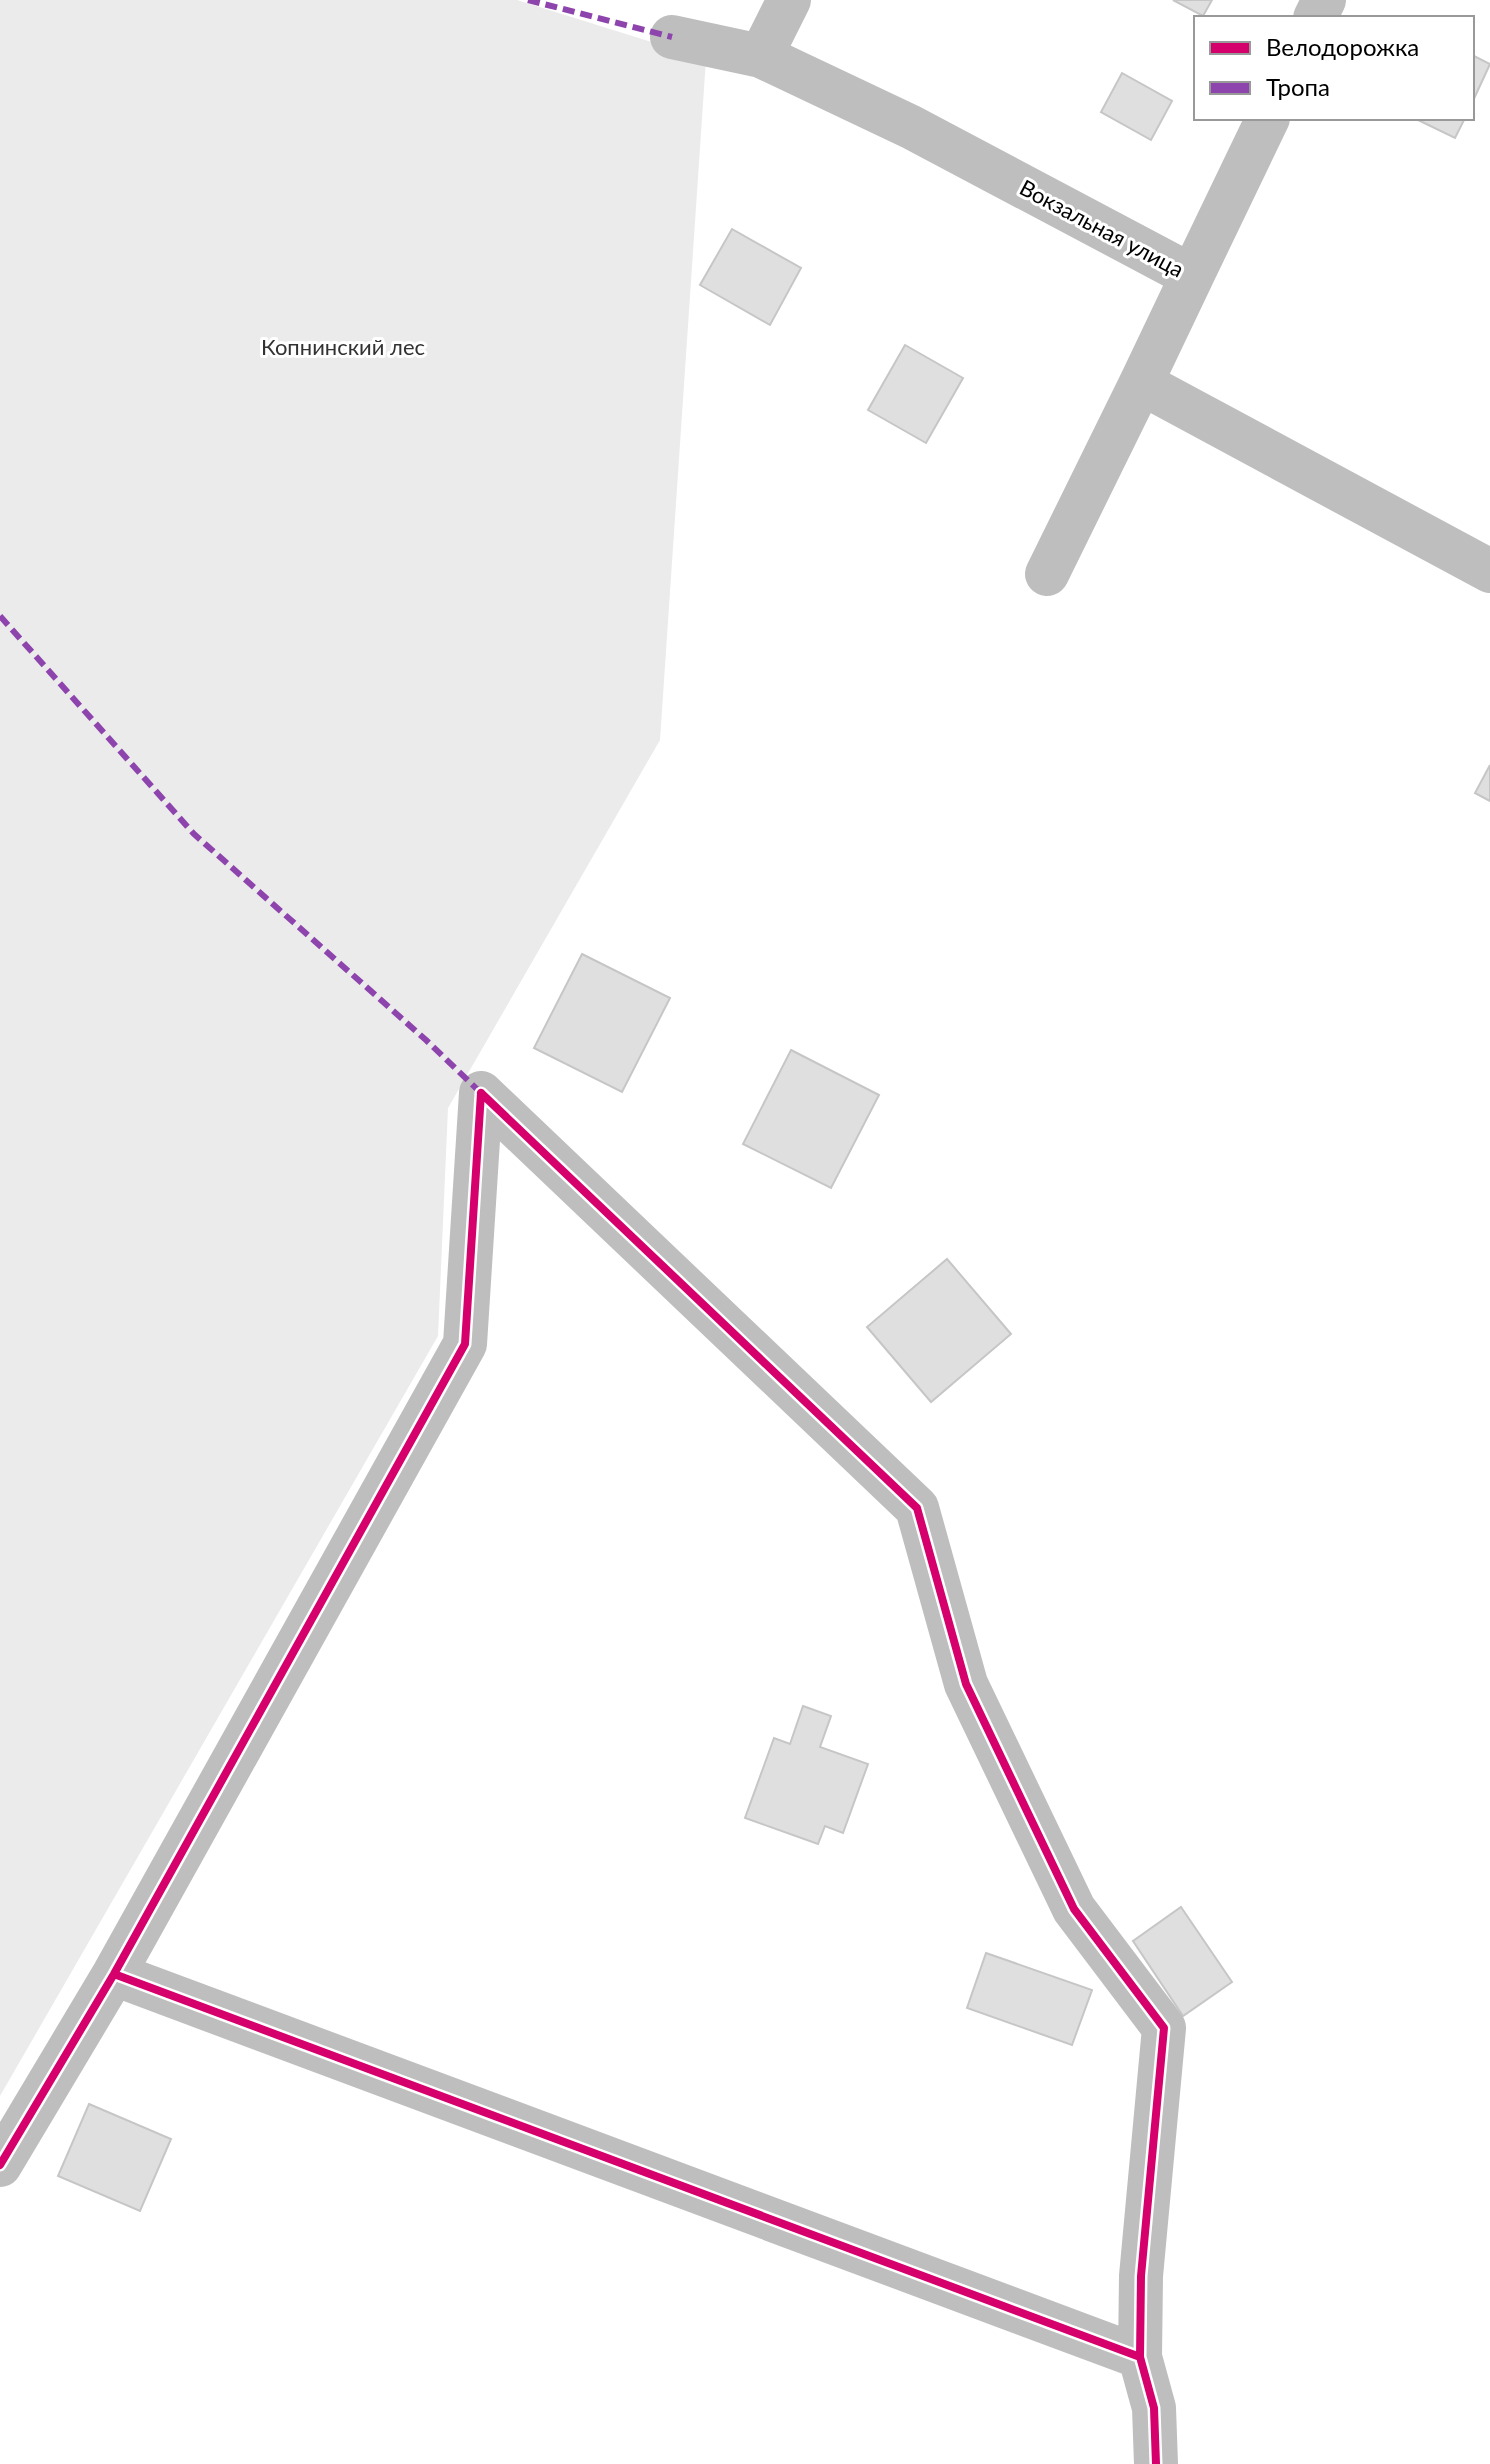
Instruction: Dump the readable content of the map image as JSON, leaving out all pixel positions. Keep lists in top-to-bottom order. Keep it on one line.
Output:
{"streets":{"street":["Вокзальная улица"]},"parks":["Копнинский лес"],"legend":["Велодорожка","Тропа"]}
